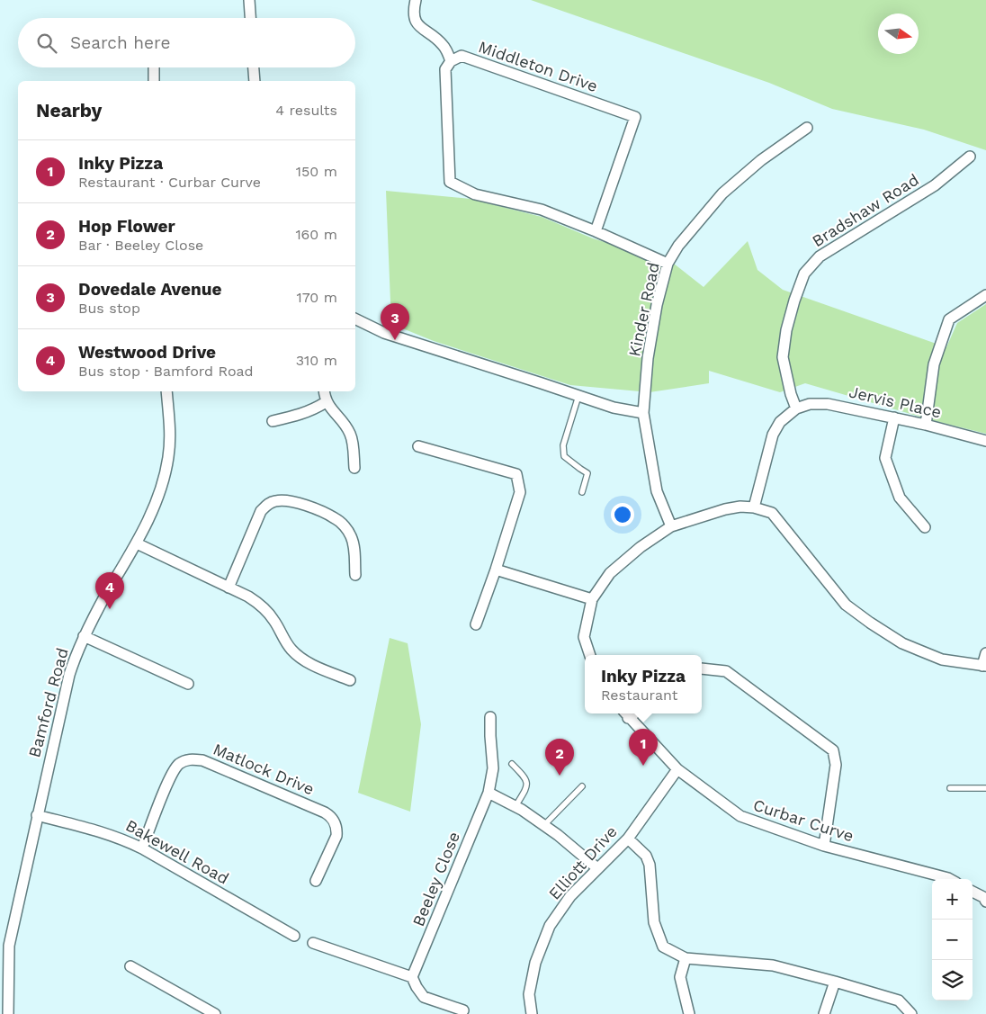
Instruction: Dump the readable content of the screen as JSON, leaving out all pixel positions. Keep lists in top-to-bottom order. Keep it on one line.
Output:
{"streets":{"street":["Middleton Drive","Bradshaw Road","Kinder Road","Jervis Place","Bamford Road","Matlock Drive","Curbar Curve","Bakewell Road","Elliott Drive","Beeley Close"]},"crossings":[["Bradshaw Road","Jervis Place"],["Bamford Road","Bakewell Road"],["Matlock Drive","Bakewell Road"],["Curbar Curve","Elliott Drive"]],"north":"right","page":{"search":"Search here","heading":["Nearby","4 results"],"list":[{"mark":"1","name":"Inky Pizza","note":"Restaurant · Curbar Curve","value":"150 m"},{"mark":"2","name":"Hop Flower","note":"Bar · Beeley Close","value":"160 m"},{"mark":"3","name":"Dovedale Avenue","note":"Bus stop","value":"170 m"},{"mark":"4","name":"Westwood Drive","note":"Bus stop · Bamford Road","value":"310 m"}],"pins":["3","4","1","2"],"popup":["Inky Pizza","Restaurant"],"map_buttons":["+","−"]}}
